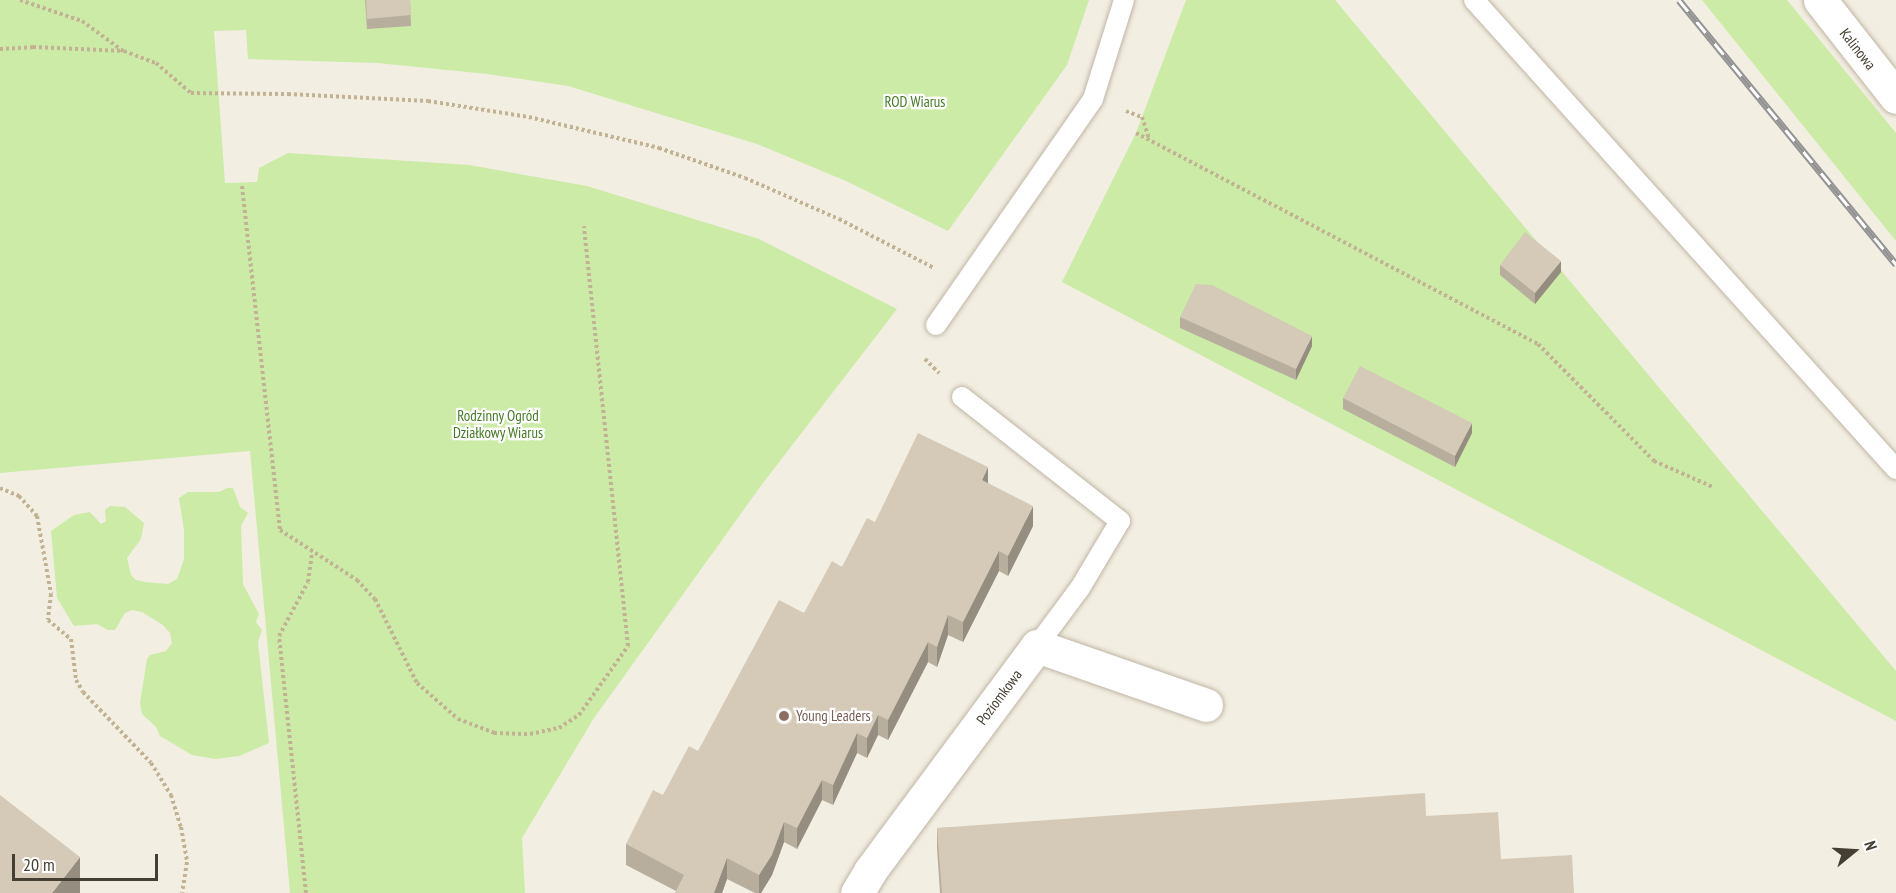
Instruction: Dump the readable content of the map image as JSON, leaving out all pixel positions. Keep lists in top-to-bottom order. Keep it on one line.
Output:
{"streets":{"street":["Kalinowa","Poziomkowa"]},"parks":["ROD Wiarus","Rodzinny Ogród Działkowy Wiarus"],"places":["Young Leaders"],"scale_bar":"20 m","north":"right"}
